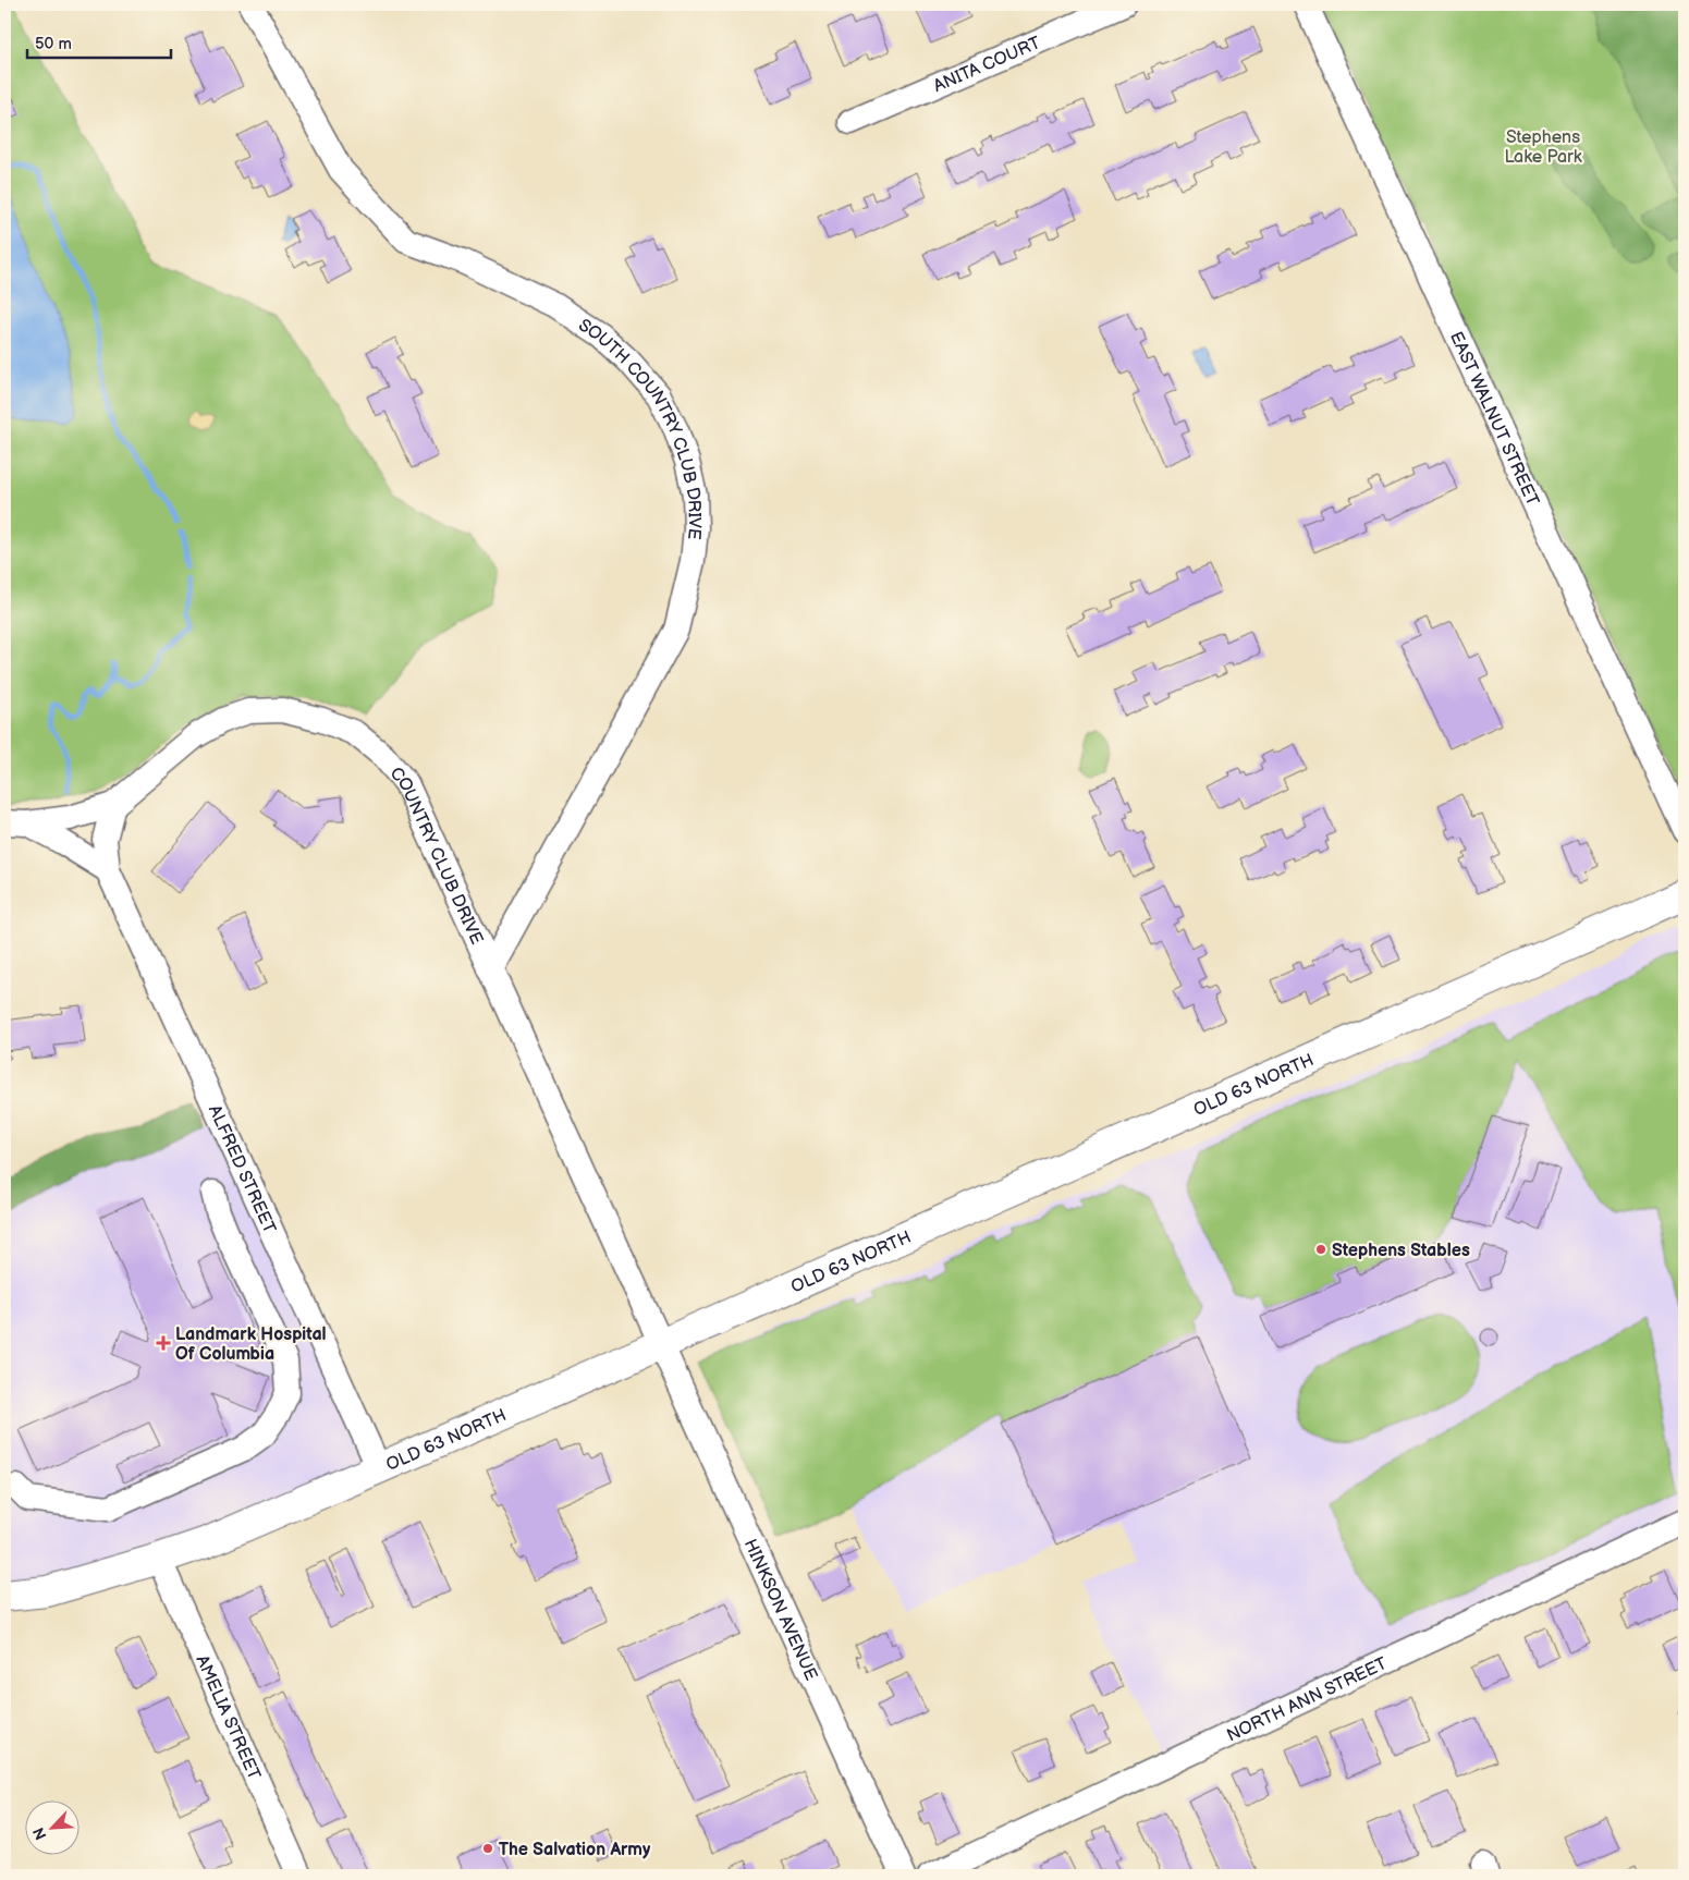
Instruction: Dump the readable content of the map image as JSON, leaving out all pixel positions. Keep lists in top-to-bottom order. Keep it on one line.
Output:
{"streets":{"main road":["OLD 63 NORTH"],"street":["ANITA COURT","EAST WALNUT STREET","SOUTH COUNTRY CLUB DRIVE","COUNTRY CLUB DRIVE","ALFRED STREET","HINKSON AVENUE","NORTH ANN STREET","AMELIA STREET"]},"crossings":[["SOUTH COUNTRY CLUB DRIVE","COUNTRY CLUB DRIVE"],["COUNTRY CLUB DRIVE","OLD 63 NORTH"],["COUNTRY CLUB DRIVE","ALFRED STREET"],["COUNTRY CLUB DRIVE","HINKSON AVENUE"],["OLD 63 NORTH","ALFRED STREET"],["OLD 63 NORTH","HINKSON AVENUE"],["OLD 63 NORTH","AMELIA STREET"]],"parks":["Stephens Lake Park"],"places":{"other":["Stephens Stables","The Salvation Army"],"health":["Landmark Hospital Of Columbia"]},"scale_bar":"50 m","north":"bottom left"}
